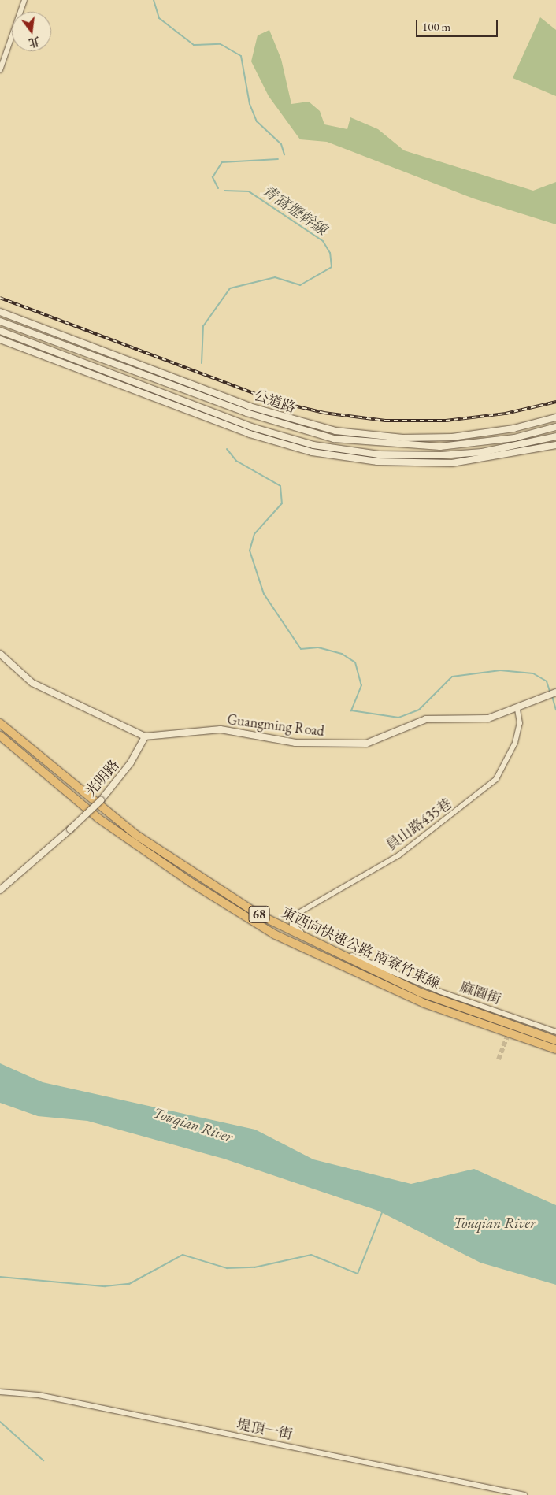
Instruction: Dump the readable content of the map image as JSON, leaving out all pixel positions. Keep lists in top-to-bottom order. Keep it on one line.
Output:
{"streets":{"highway":["68","東西向快速公路 南寮竹東線"],"street":["公道路","Guangming Road","光明路","員山路435巷","麻園街","堤頂一街"]},"crossings":[["Guangming Road","光明路"],["Guangming Road","員山路435巷"],["員山路435巷","麻園街"]],"water":["青窩壢幹線","Touqian River"],"scale_bar":"100 m","north":"bottom"}
